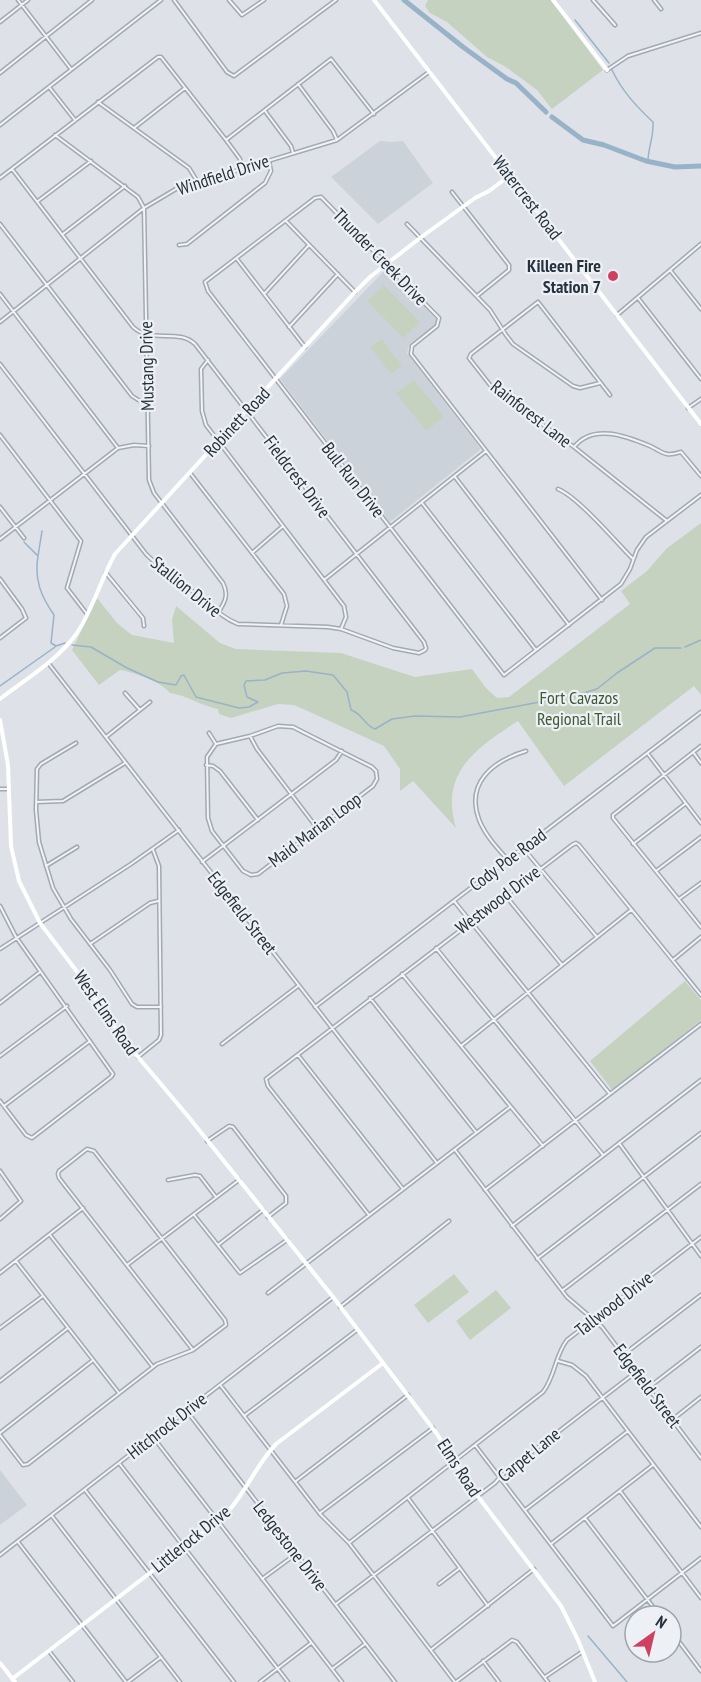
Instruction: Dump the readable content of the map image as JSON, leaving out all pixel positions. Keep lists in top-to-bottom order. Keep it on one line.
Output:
{"streets":{"street":["Windfield Drive","Watercrest Road","Thunder Creek Drive","Mustang Drive","Rainforest Lane","Robinett Road","Fieldcrest Drive","Bull Run Drive","Stallion Drive","Maid Marian Loop","Cody Poe Road","Westwood Drive","Edgefield Street","West Elms Road","Tallwood Drive","Hitchrock Drive","Carpet Lane","Elms Road","Littlerock Drive","Ledgestone Drive"]},"crossings":[["Windfield Drive","Watercrest Road"],["Windfield Drive","Mustang Drive"],["Watercrest Road","Robinett Road"],["Thunder Creek Drive","Robinett Road"],["Thunder Creek Drive","Bull Run Drive"],["Mustang Drive","Robinett Road"],["Mustang Drive","Fieldcrest Drive"],["Mustang Drive","Stallion Drive"],["Robinett Road","Fieldcrest Drive"],["Robinett Road","Bull Run Drive"],["Robinett Road","Stallion Drive"],["Robinett Road","Edgefield Street"],["Fieldcrest Drive","Stallion Drive"],["Cody Poe Road","Edgefield Street"],["Westwood Drive","Edgefield Street"],["Edgefield Street","Tallwood Drive"],["Edgefield Street","Carpet Lane"],["West Elms Road","Elms Road"],["Tallwood Drive","Elms Road"],["Hitchrock Drive","Elms Road"],["Hitchrock Drive","Ledgestone Drive"],["Carpet Lane","Elms Road"],["Carpet Lane","Ledgestone Drive"],["Elms Road","Littlerock Drive"],["Littlerock Drive","Ledgestone Drive"]],"parks":["Fort Cavazos Regional Trail"],"places":["Killeen Fire Station 7"],"north":"top right"}
